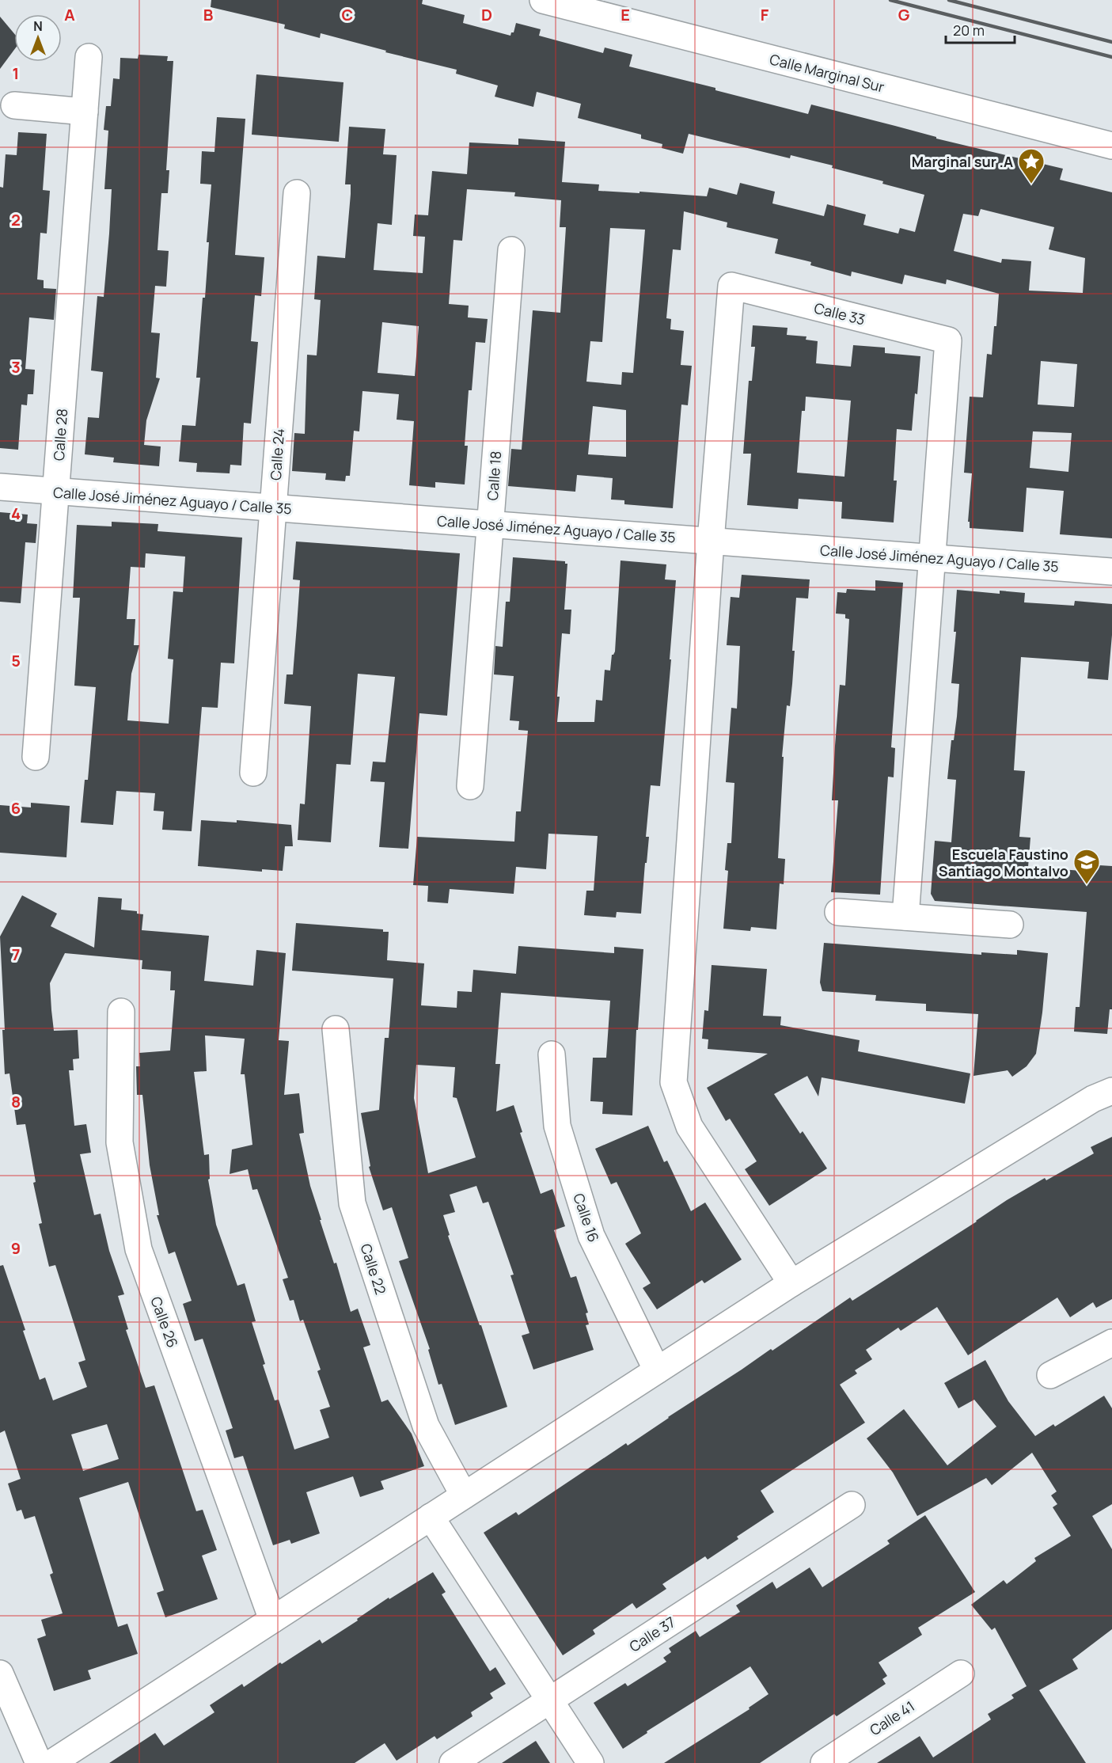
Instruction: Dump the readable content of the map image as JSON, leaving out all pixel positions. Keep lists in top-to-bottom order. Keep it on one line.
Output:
{"streets":{"street":["Calle Marginal Sur","Calle 33","Calle 28","Calle 24","Calle 18","Calle José Jiménez Aguayo / Calle 35","Calle 16","Calle 22","Calle 26","Calle 37","Calle 41"]},"crossings":[["Calle 33","Calle José Jiménez Aguayo / Calle 35"],["Calle 28","Calle José Jiménez Aguayo / Calle 35"],["Calle 24","Calle José Jiménez Aguayo / Calle 35"],["Calle 18","Calle José Jiménez Aguayo / Calle 35"]],"places":{"place":["Marginal sur .A"],"school or university":["Escuela Faustino Santiago Montalvo"]},"scale_bar":"20 m","north":"top","grid":{"columns":["A","B","C","D","E","F","G"],"rows":["1","2","3","4","5","6","7","8","9"]}}
